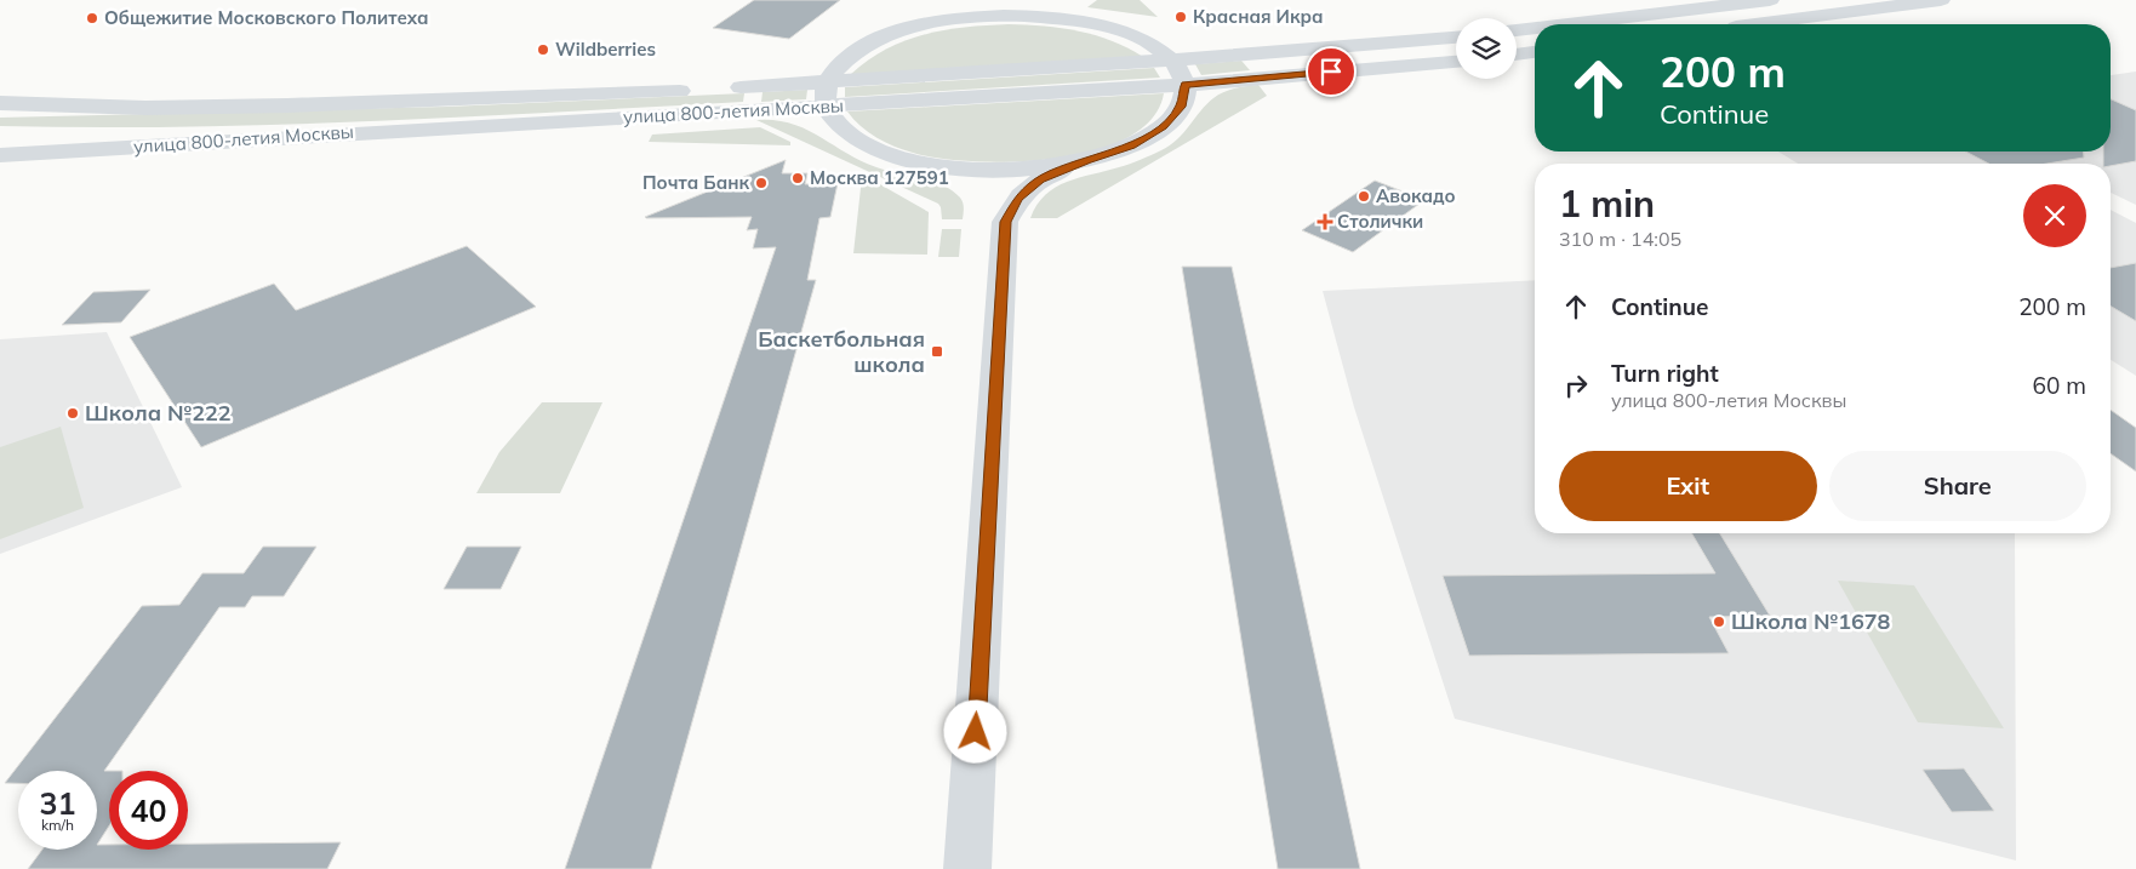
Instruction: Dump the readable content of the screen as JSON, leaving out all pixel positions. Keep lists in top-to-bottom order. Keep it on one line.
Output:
{"streets":{"main road":["улица 800-летия Москвы"]},"places":{"other":["Красная Икра","Общежитие Московского Политеха","Wildberries","Москва 127591","Почта Банк","Авокадо","Школа №222","Школа №1678"],"health":["Столички"],"transit":["Баскетбольная школа"]},"page":{"turn":["200 m","Continue"],"heading":["1 min","310 m · 14:05"],"list":[{"name":"Continue","value":"200 m"},{"name":"Turn right","note":"улица 800-летия Москвы","value":"60 m"}],"buttons":["Exit","Share"],"speed":"31 km/h","limit":"40"}}
